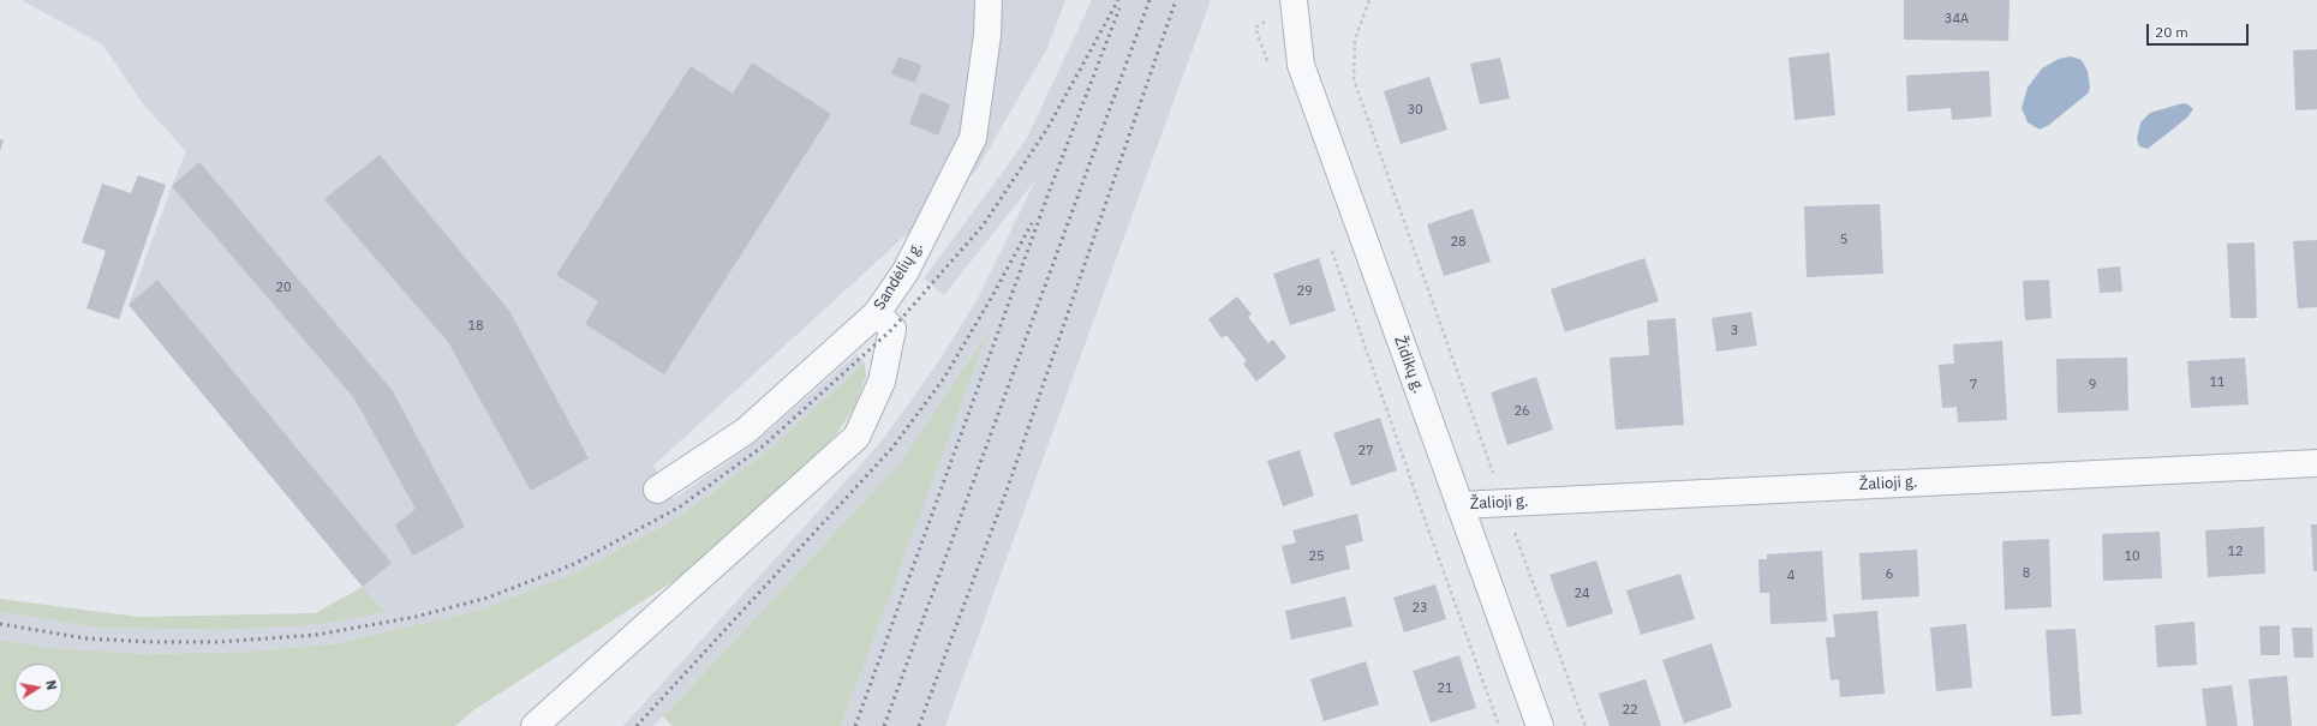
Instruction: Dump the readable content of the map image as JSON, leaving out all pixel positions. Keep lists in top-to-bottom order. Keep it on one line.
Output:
{"streets":{"street":["Sandėlių g.","Židikų g.","Žalioji g."]},"crossings":[["Židikų g.","Žalioji g."]],"house_numbers":["34A","30","5","28","20","29","18","3","11","7","9","26","27","12","25","10","8","6","4","24","23","21","22"],"scale_bar":"20 m","north":"right"}
